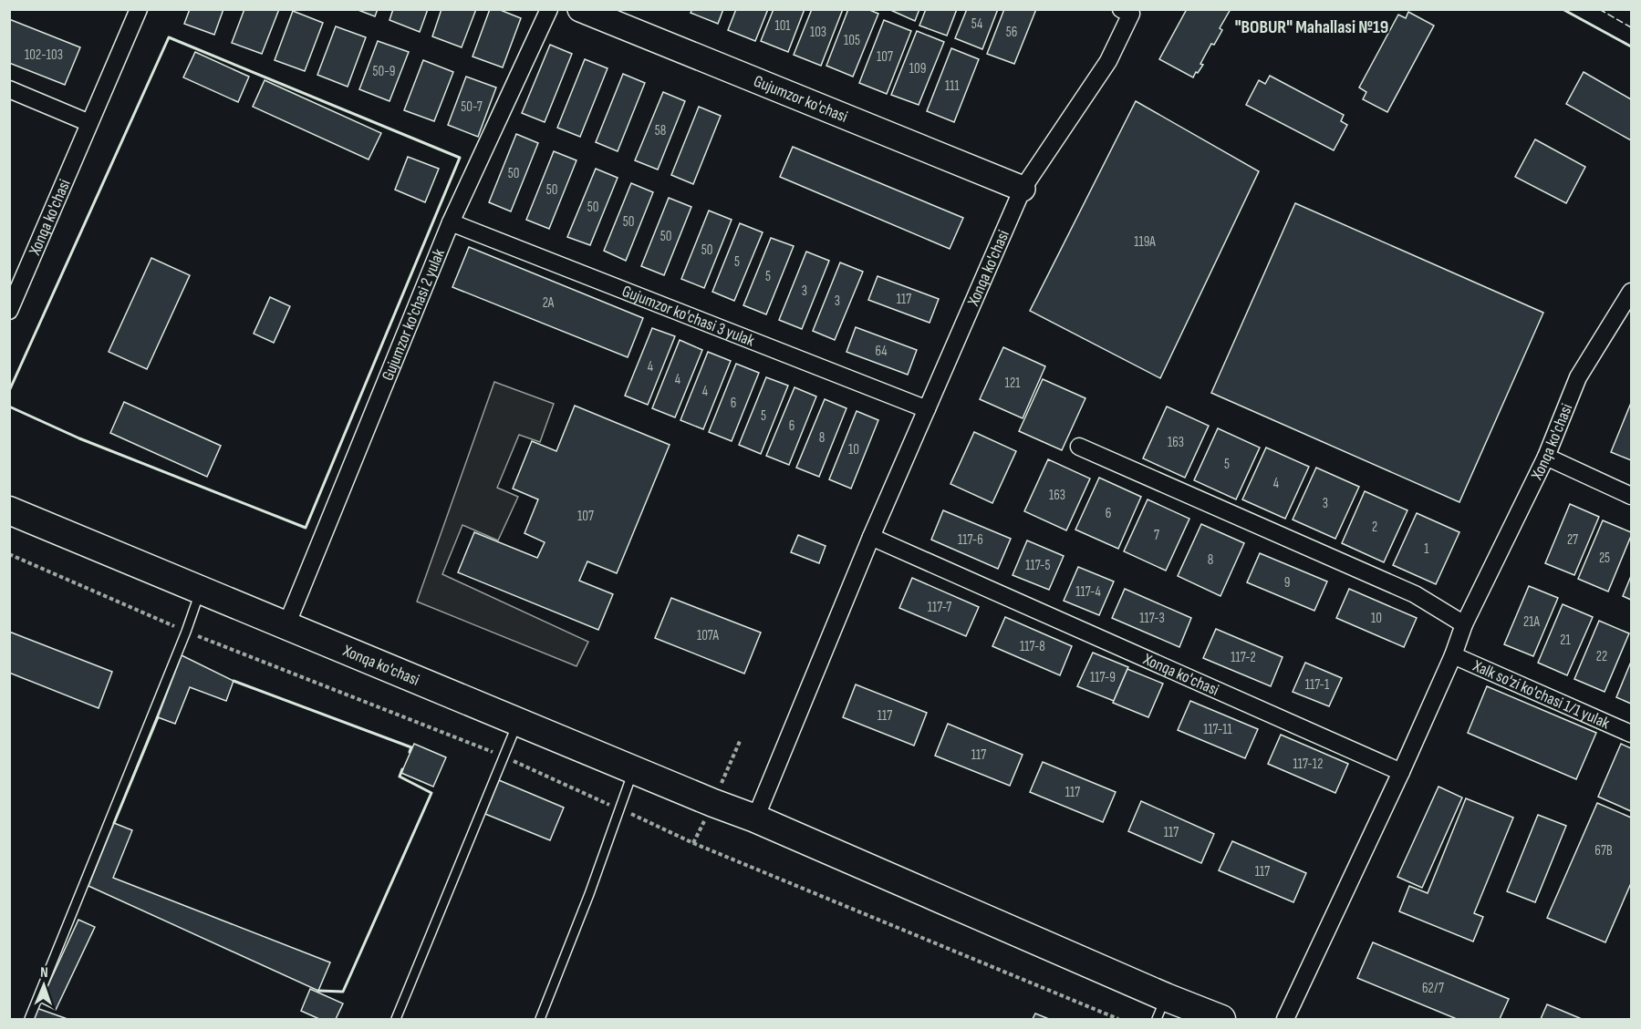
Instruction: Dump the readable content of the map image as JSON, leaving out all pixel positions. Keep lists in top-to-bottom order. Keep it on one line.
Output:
{"streets":{"main road":["Xonqa ko'chasi"],"street":["Gujumzor ko'chasi","Gujumzor ko'chasi 2 yulak","Gujumzor ko'chasi 3 yulak","Xalk so'zi ko'chasi 1/1 yulak"]},"crossings":[["Gujumzor ko'chasi","Xonqa ko'chasi"],["Xonqa ko'chasi","Gujumzor ko'chasi 2 yulak"],["Xonqa ko'chasi","Gujumzor ko'chasi 3 yulak"],["Xonqa ko'chasi","Xalk so'zi ko'chasi 1/1 yulak"],["Gujumzor ko'chasi 2 yulak","Gujumzor ko'chasi 3 yulak"]],"districts":["\"BOBUR\" Mahallasi №19"],"house_numbers":["54","101","103","56","105","102-103","107","109","50-9","111","50-7","58","50","50","50","50","50","119A","50","5","5","3","117","3","2A","64","4","4","121","4","6","5","6","8","163","10","5","4","163","3","6","107","2","7","117-6","27","1","25","8","117-5","9","117-4","117-7","117-3","10","21A","107A","21","117-8","22","117-2","117-9","117-1","117","117-11","117","117-12","117","117","67B","117","62/7"],"north":"top"}
